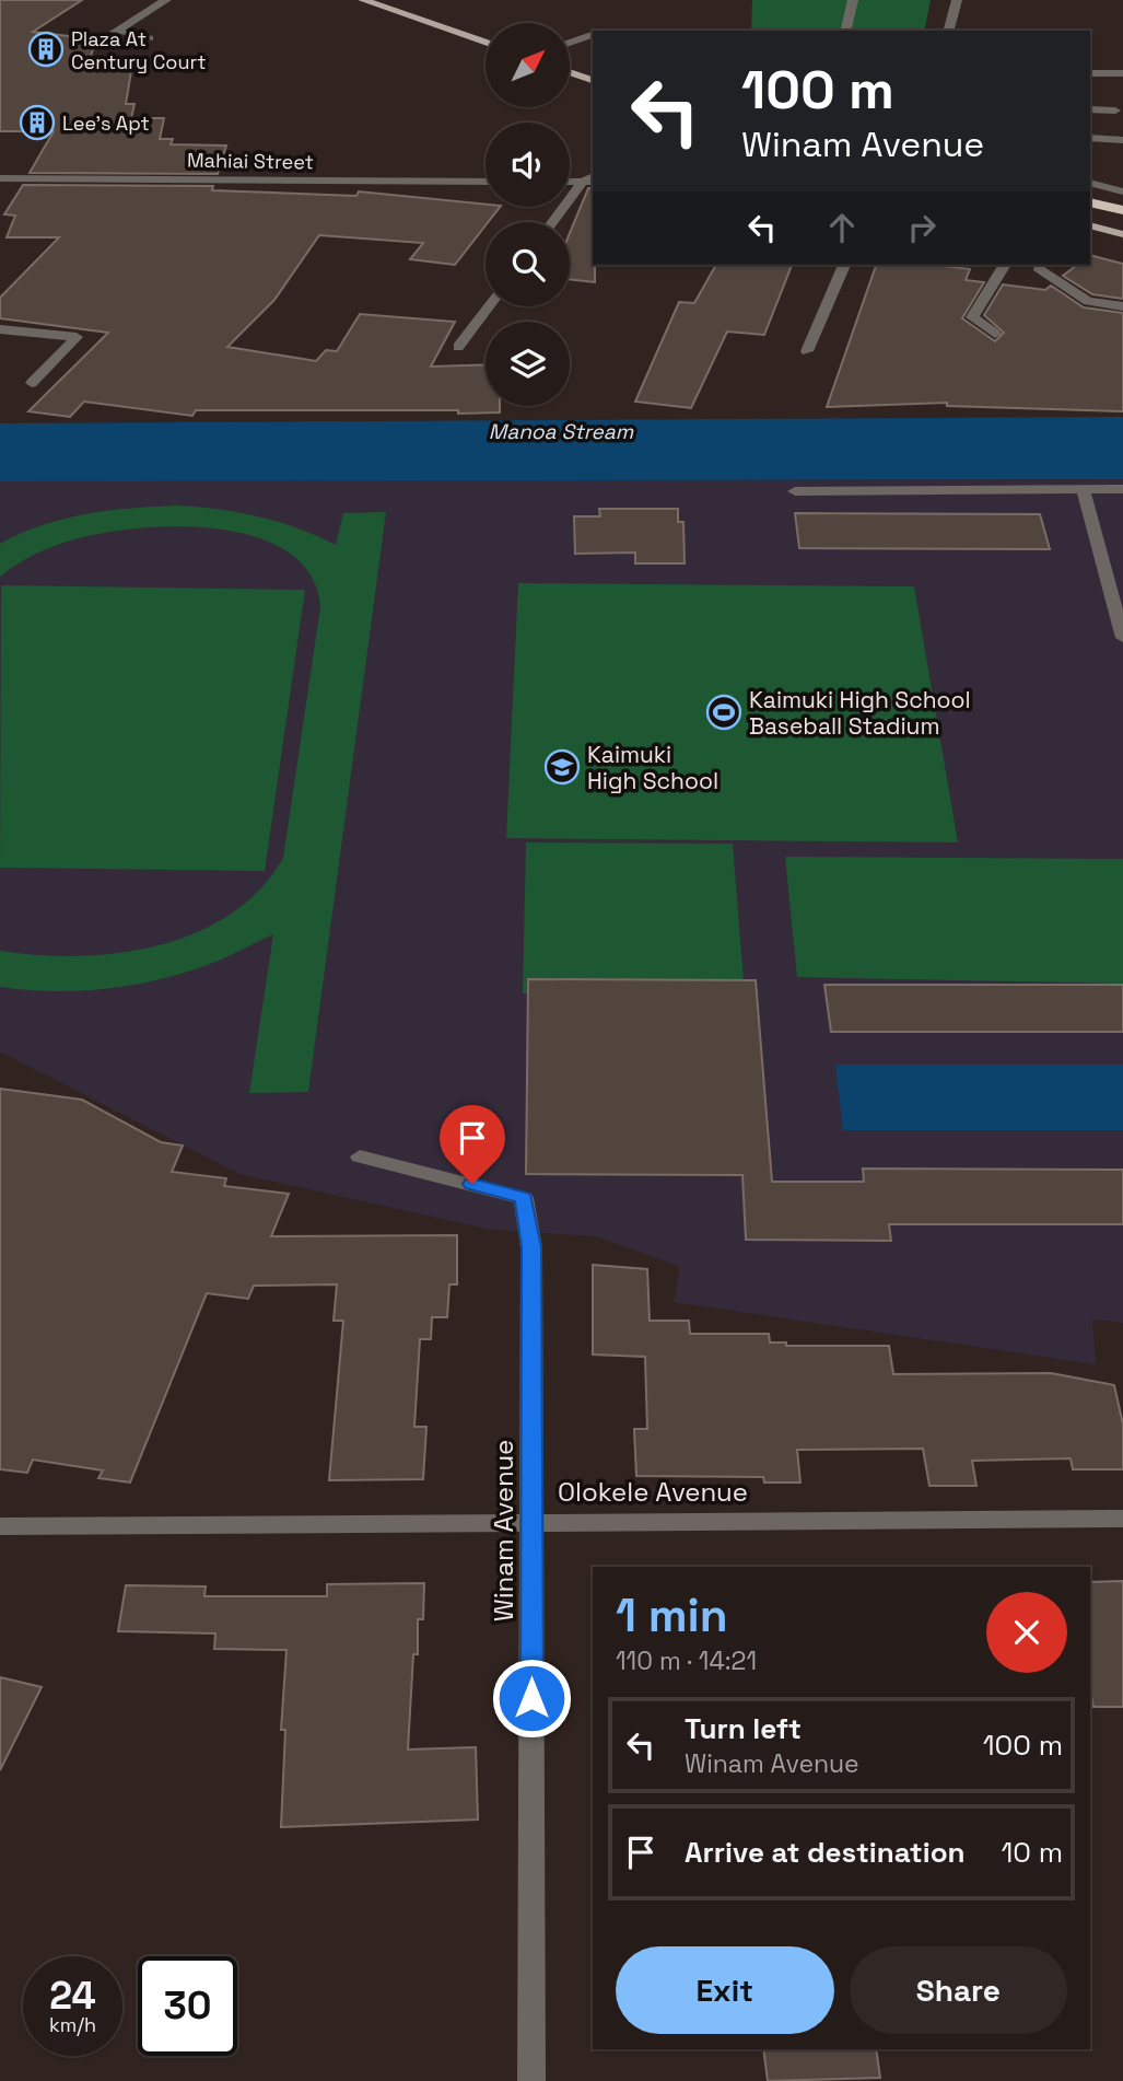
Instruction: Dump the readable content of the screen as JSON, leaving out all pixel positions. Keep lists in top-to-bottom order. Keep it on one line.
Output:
{"streets":{"street":["Mahiai Street","Olokele Avenue","Winam Avenue"]},"crossings":[["Olokele Avenue","Winam Avenue"]],"water":["Manoa Stream"],"places":{"building":["Plaza At Century Court","Lee’s Apt"],"sports":["Kaimuki High School Baseball Stadium"],"school or university":["Kaimuki High School"]},"north":"top right","page":{"turn":["100 m","Winam Avenue"],"heading":["1 min","110 m · 14:21"],"list":[{"name":"Turn left","note":"Winam Avenue","value":"100 m"},{"name":"Arrive at destination","value":"10 m"}],"buttons":["Exit","Share"],"speed":"24 km/h","limit":"30"}}
